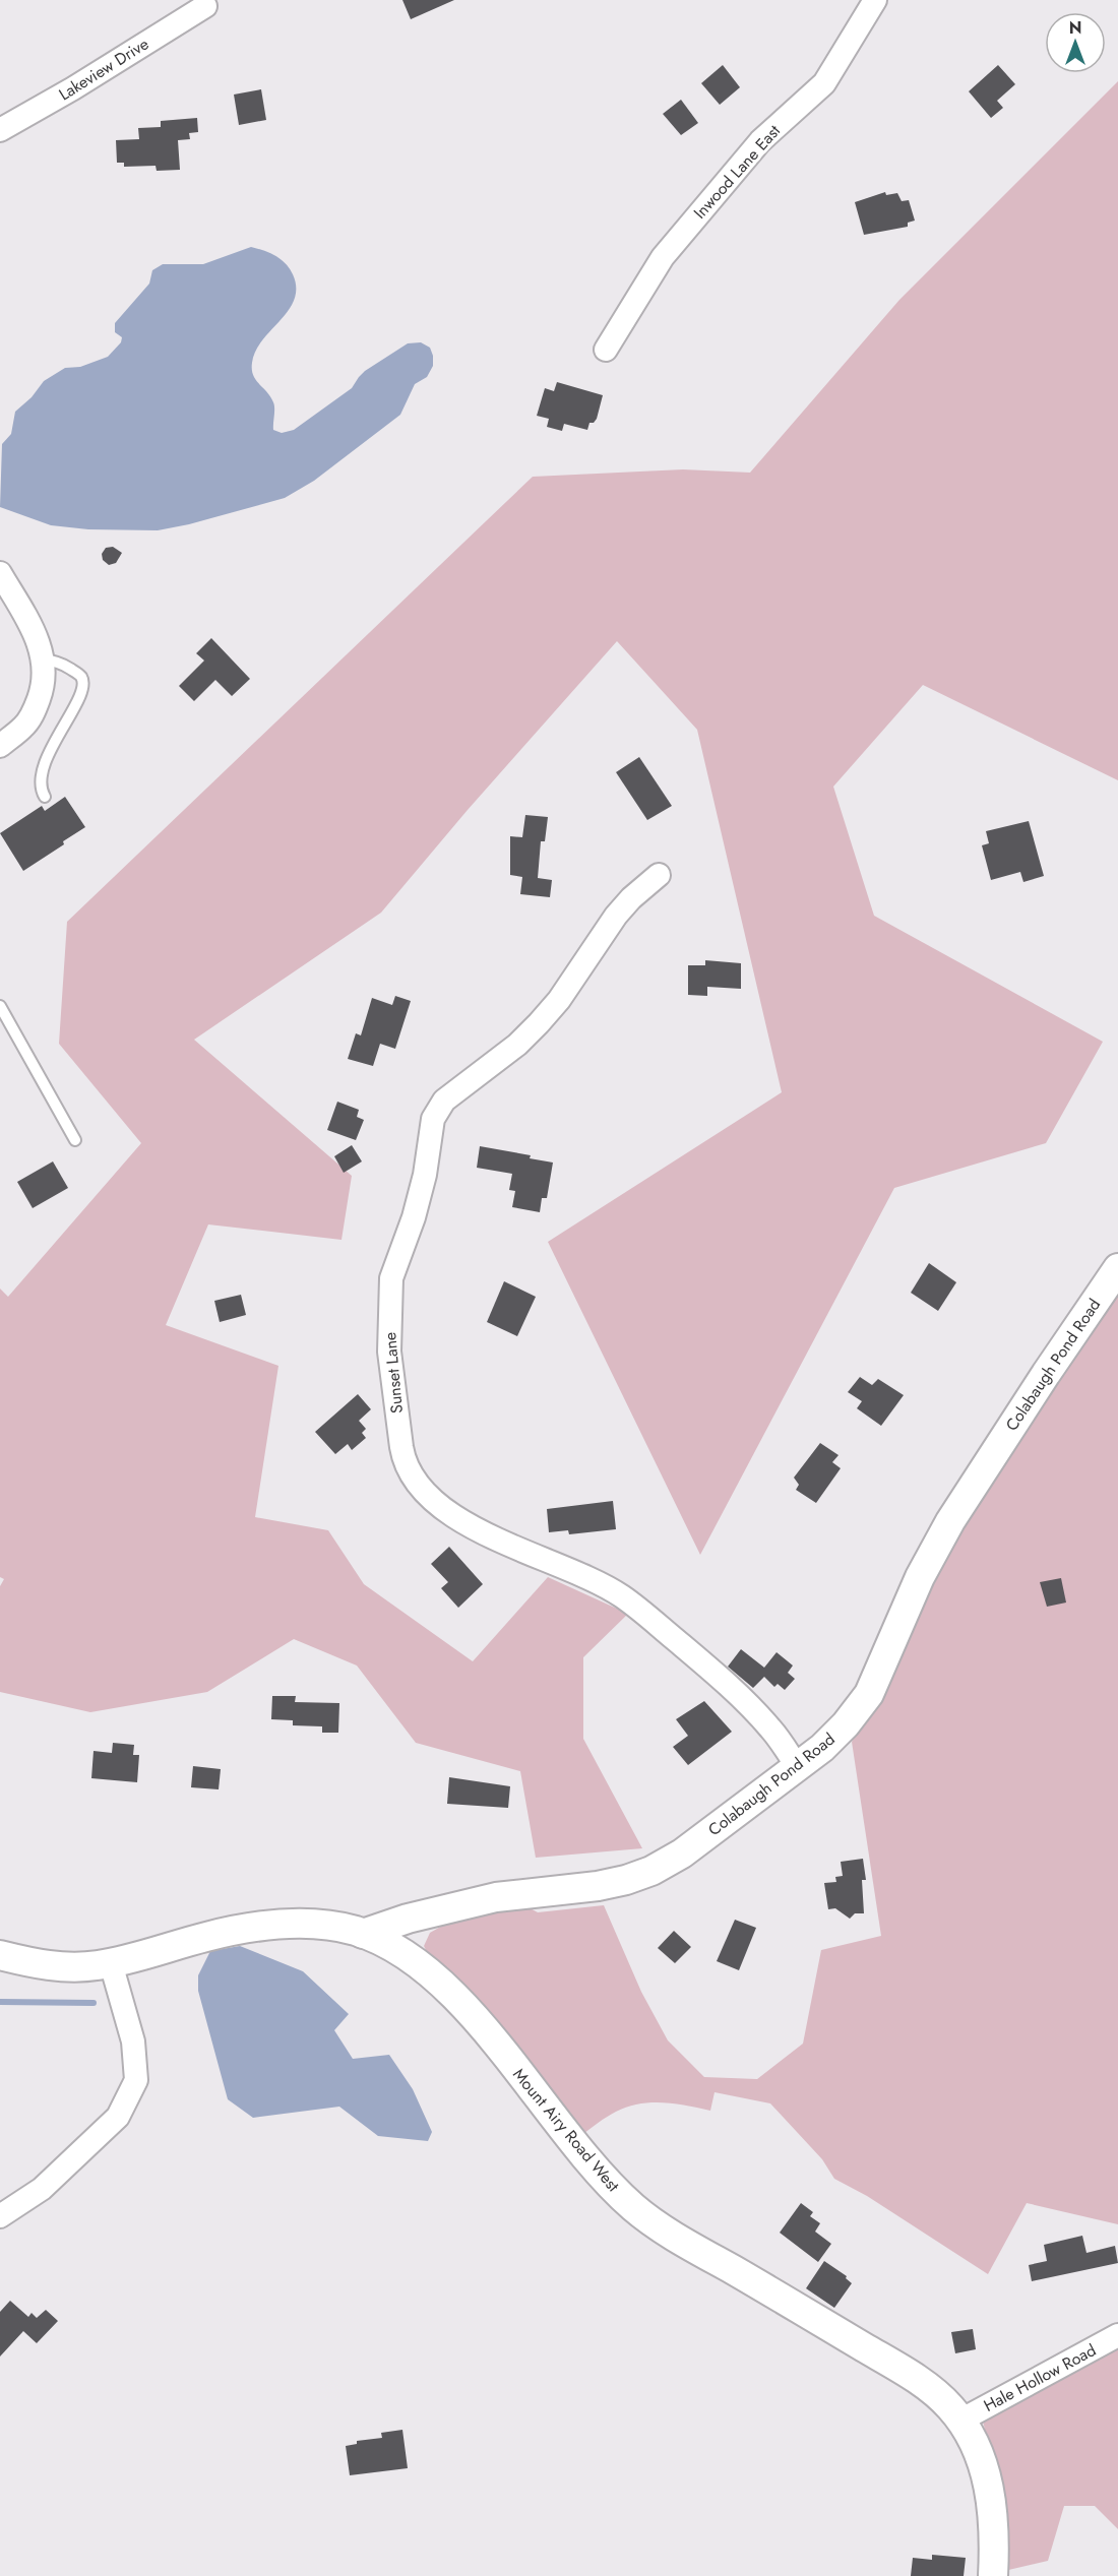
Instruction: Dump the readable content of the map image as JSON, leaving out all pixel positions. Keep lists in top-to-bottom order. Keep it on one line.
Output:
{"streets":{"street":["Lakeview Drive","Inwood Lane East","Colabaugh Pond Road","Sunset Lane","Mount Airy Road West","Hale Hollow Road"]},"crossings":[["Colabaugh Pond Road","Sunset Lane"],["Colabaugh Pond Road","Mount Airy Road West"],["Mount Airy Road West","Hale Hollow Road"]],"north":"top"}
